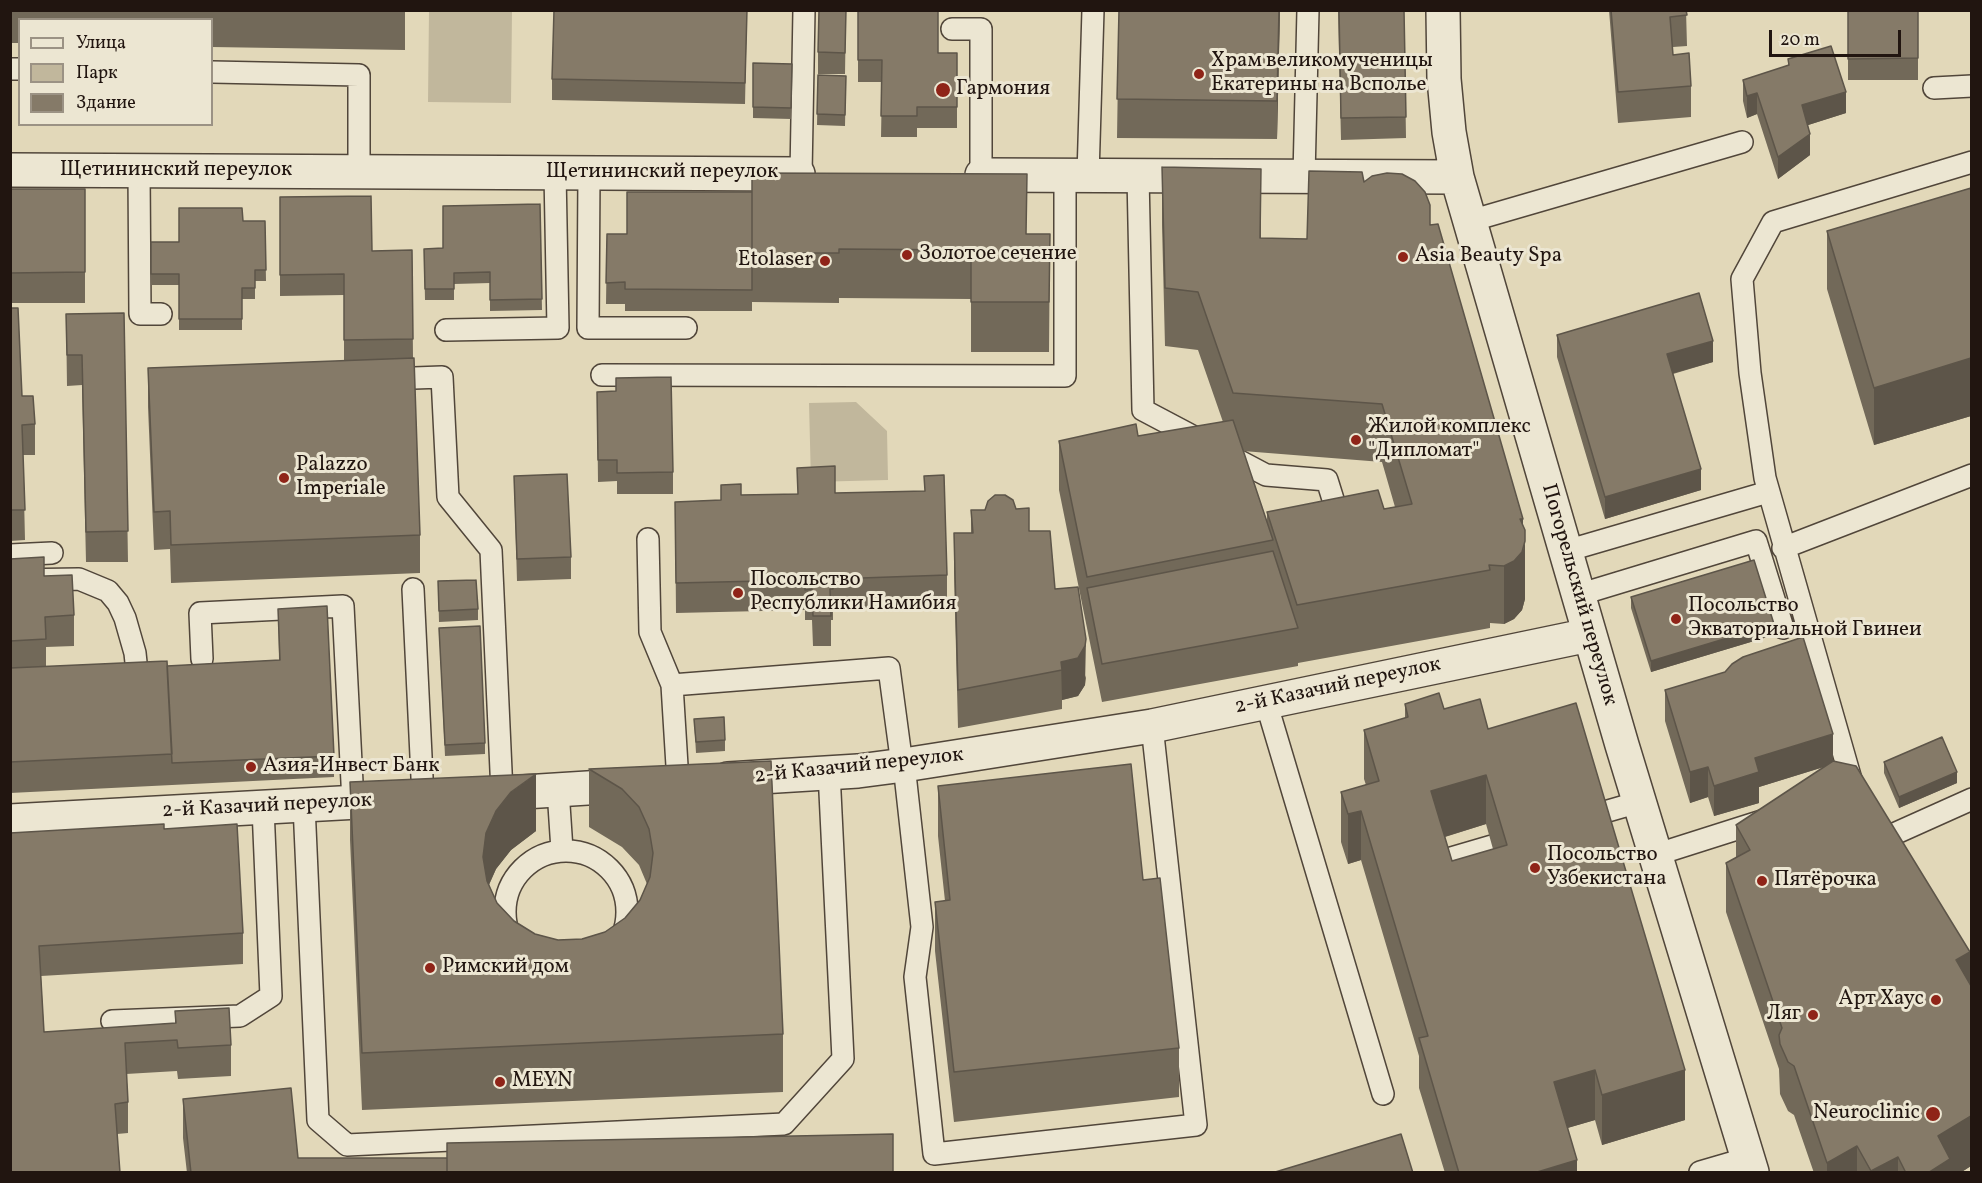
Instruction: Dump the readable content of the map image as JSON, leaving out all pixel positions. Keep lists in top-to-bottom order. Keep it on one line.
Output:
{"streets":{"street":["Щетининский переулок","Погорельский переулок","2-й Казачий переулок"]},"crossings":[["Погорельский переулок","2-й Казачий переулок"]],"places":["Храм великомученицы Екатерины на Всполье","Гармония","Золотое сечение","Asia Beauty Spa","Etolaser","Жилой комплекс \"Дипломат\"","Palazzo Imperiale","Посольство Республики Намибия","Посольство Экваториальной Гвинеи","Азия-Инвест Банк","Посольство Узбекистана","Пятёрочка","Римский дом","Арт Хаус","Ляг","MEYN","Neuroclinic"],"legend":["Улица","Парк","Здание"],"scale_bar":"20 m"}
